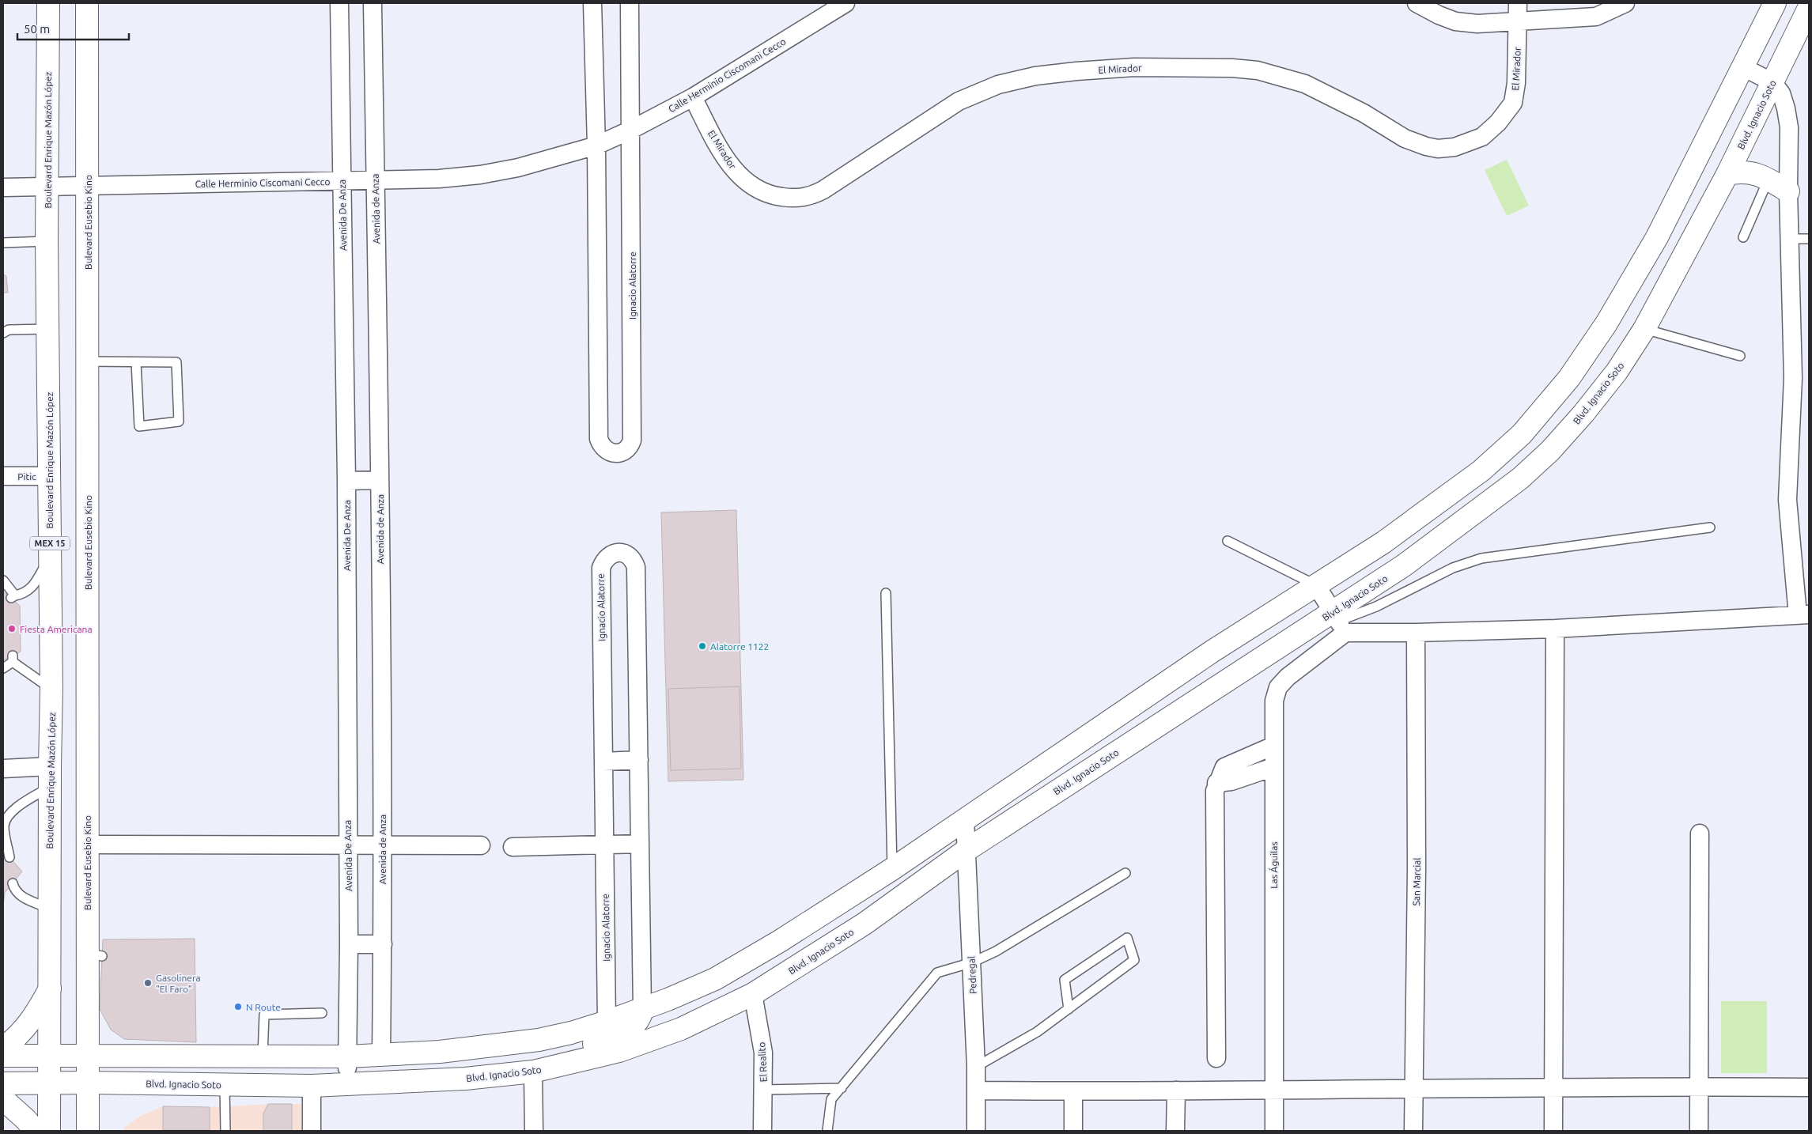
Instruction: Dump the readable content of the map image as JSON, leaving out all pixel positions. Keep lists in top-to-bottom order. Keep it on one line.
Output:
{"streets":{"main road":["Blvd. Ignacio Soto","Boulevard Enrique Mazón López","Bulevard Eusebio Kino","MEX 15"],"street":["El Mirador","Calle Herminio Ciscomani Cecco","Avenida de Anza","Avenida De Anza","Ignacio Alatorre","Pitic","Las Águilas","San Marcial","Pedregal","El Realito"]},"crossings":[["El Mirador","Calle Herminio Ciscomani Cecco"],["Calle Herminio Ciscomani Cecco","Boulevard Enrique Mazón López"],["Calle Herminio Ciscomani Cecco","Avenida de Anza"],["Calle Herminio Ciscomani Cecco","Avenida De Anza"],["Calle Herminio Ciscomani Cecco","Bulevard Eusebio Kino"],["Calle Herminio Ciscomani Cecco","Ignacio Alatorre"],["Blvd. Ignacio Soto","Boulevard Enrique Mazón López"],["Blvd. Ignacio Soto","Bulevard Eusebio Kino"],["Blvd. Ignacio Soto","Las Águilas"],["Blvd. Ignacio Soto","Pedregal"],["Blvd. Ignacio Soto","El Realito"],["Boulevard Enrique Mazón López","Pitic"]],"places":["Fiesta Americana","Alatorre 1122","Gasolinera \"El Faro\"","N Route"],"scale_bar":"50 m"}
